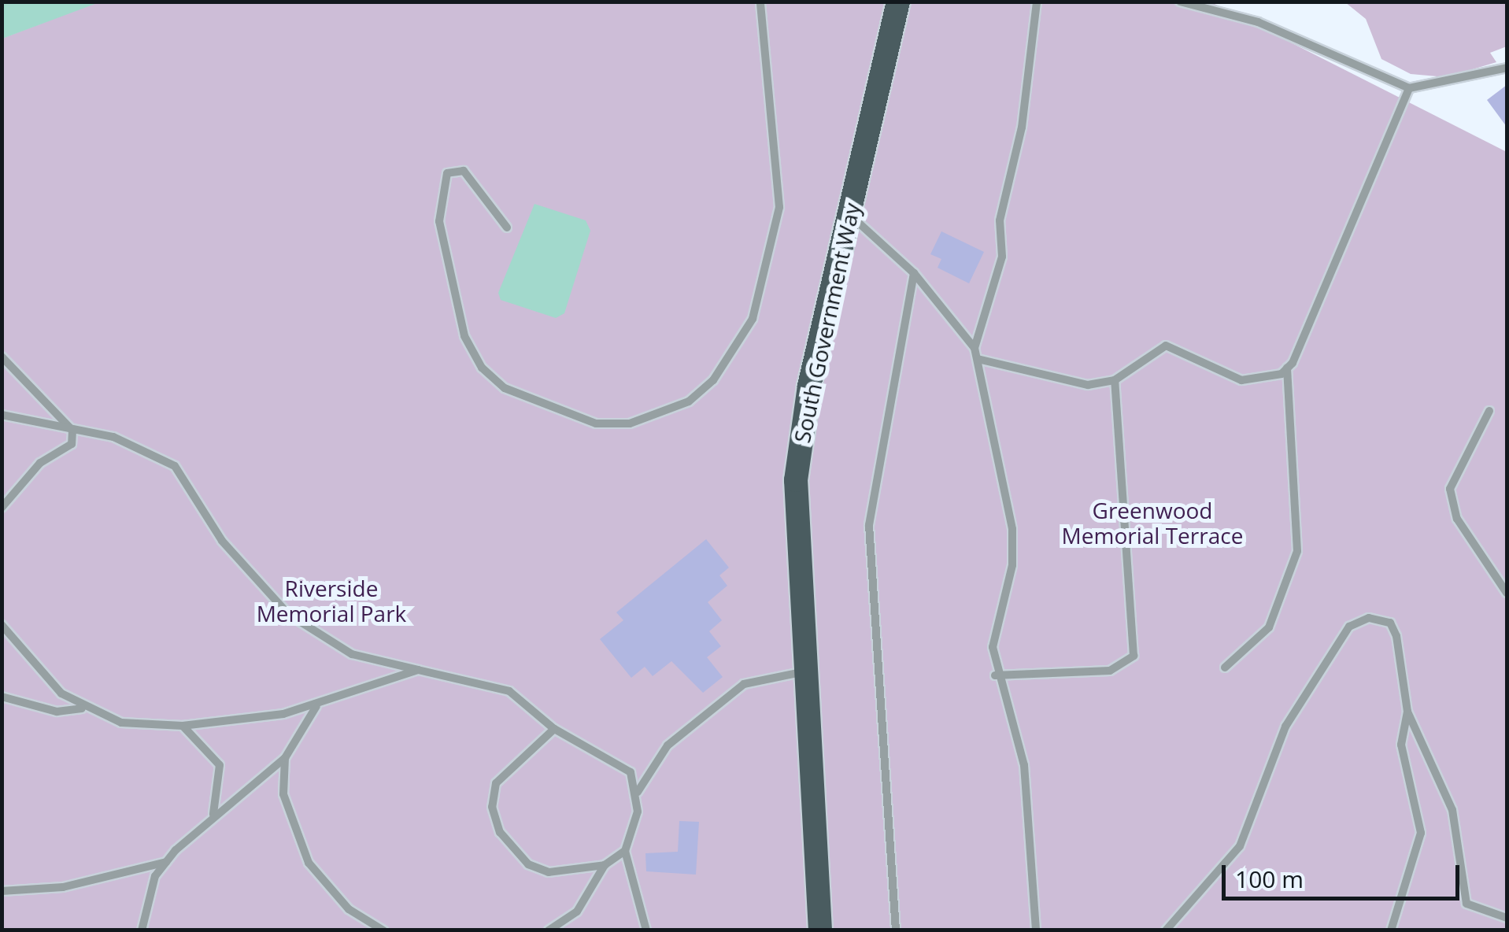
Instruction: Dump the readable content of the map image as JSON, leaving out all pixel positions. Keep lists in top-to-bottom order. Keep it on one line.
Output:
{"streets":{"main road":["South Government Way"]},"parks":["Greenwood Memorial Terrace","Riverside Memorial Park"],"scale_bar":"100 m"}
